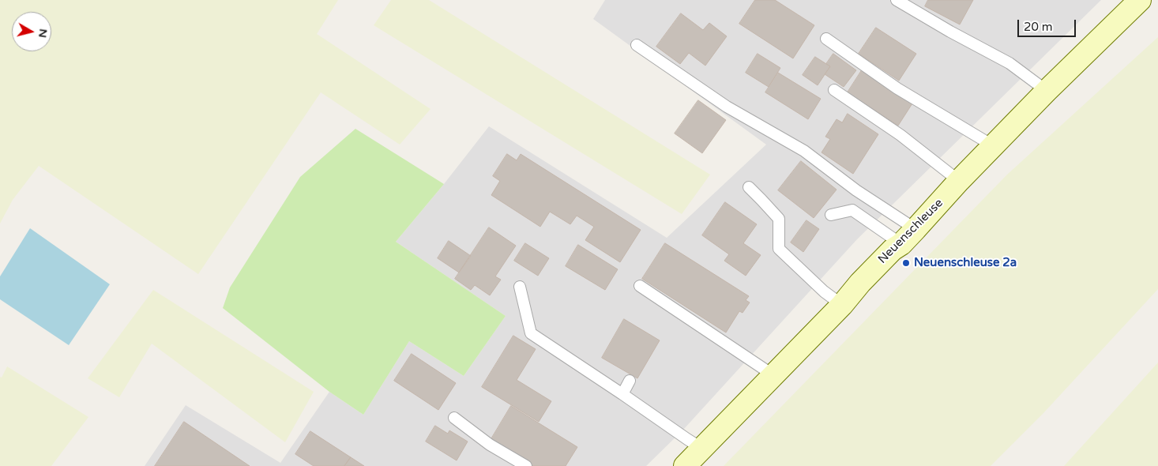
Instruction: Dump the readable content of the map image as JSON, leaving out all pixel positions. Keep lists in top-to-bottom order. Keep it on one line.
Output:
{"streets":{"street":["Neuenschleuse"]},"places":["Neuenschleuse 2a"],"scale_bar":"20 m","north":"right"}
